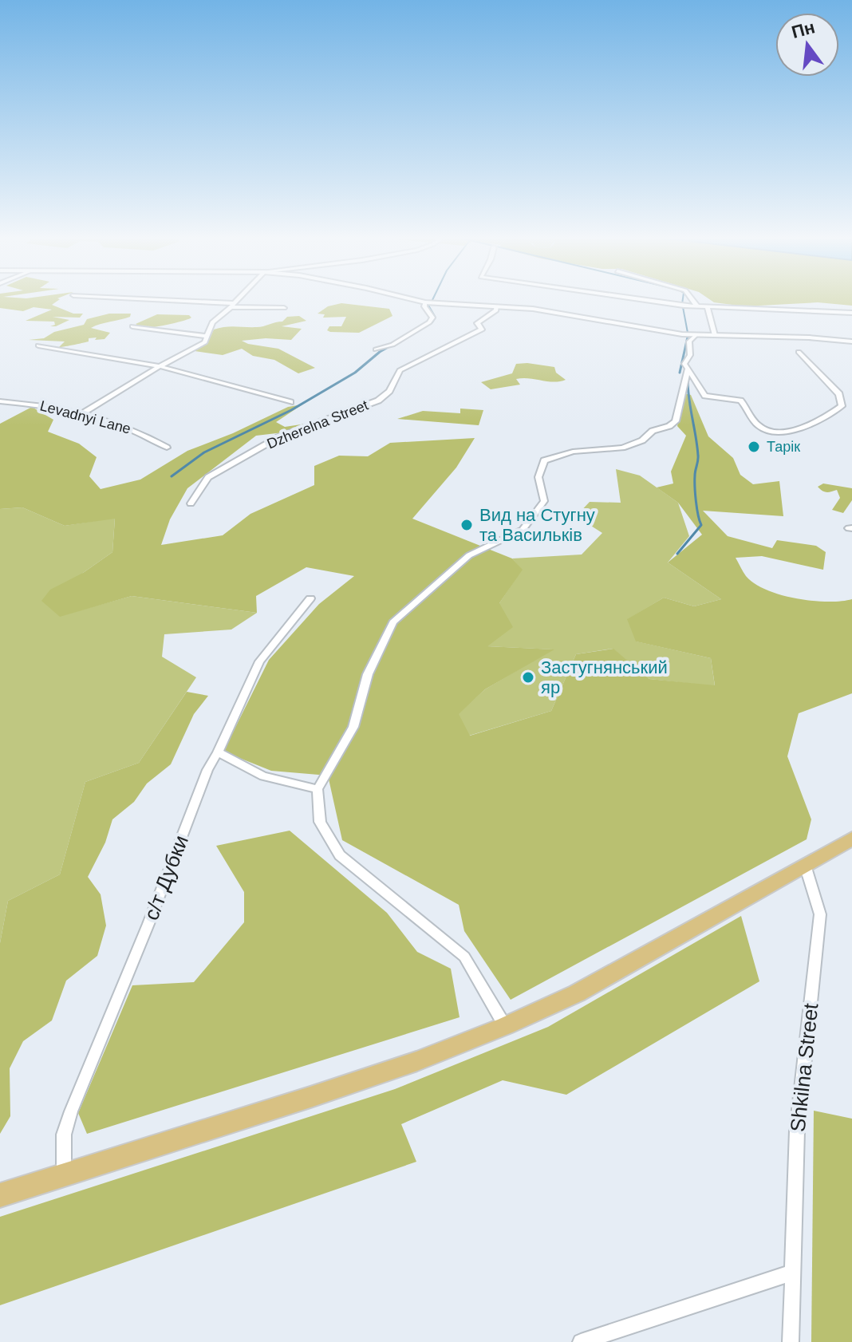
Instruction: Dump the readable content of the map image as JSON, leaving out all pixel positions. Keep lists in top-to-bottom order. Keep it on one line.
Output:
{"streets":{"street":["Levadnyi Lane","Dzherelna Street","с/т Дубки","Shkilna Street"]},"places":["Тарік","Вид на Стугну та Васильків","Застугнянський яр"],"north":"top"}
